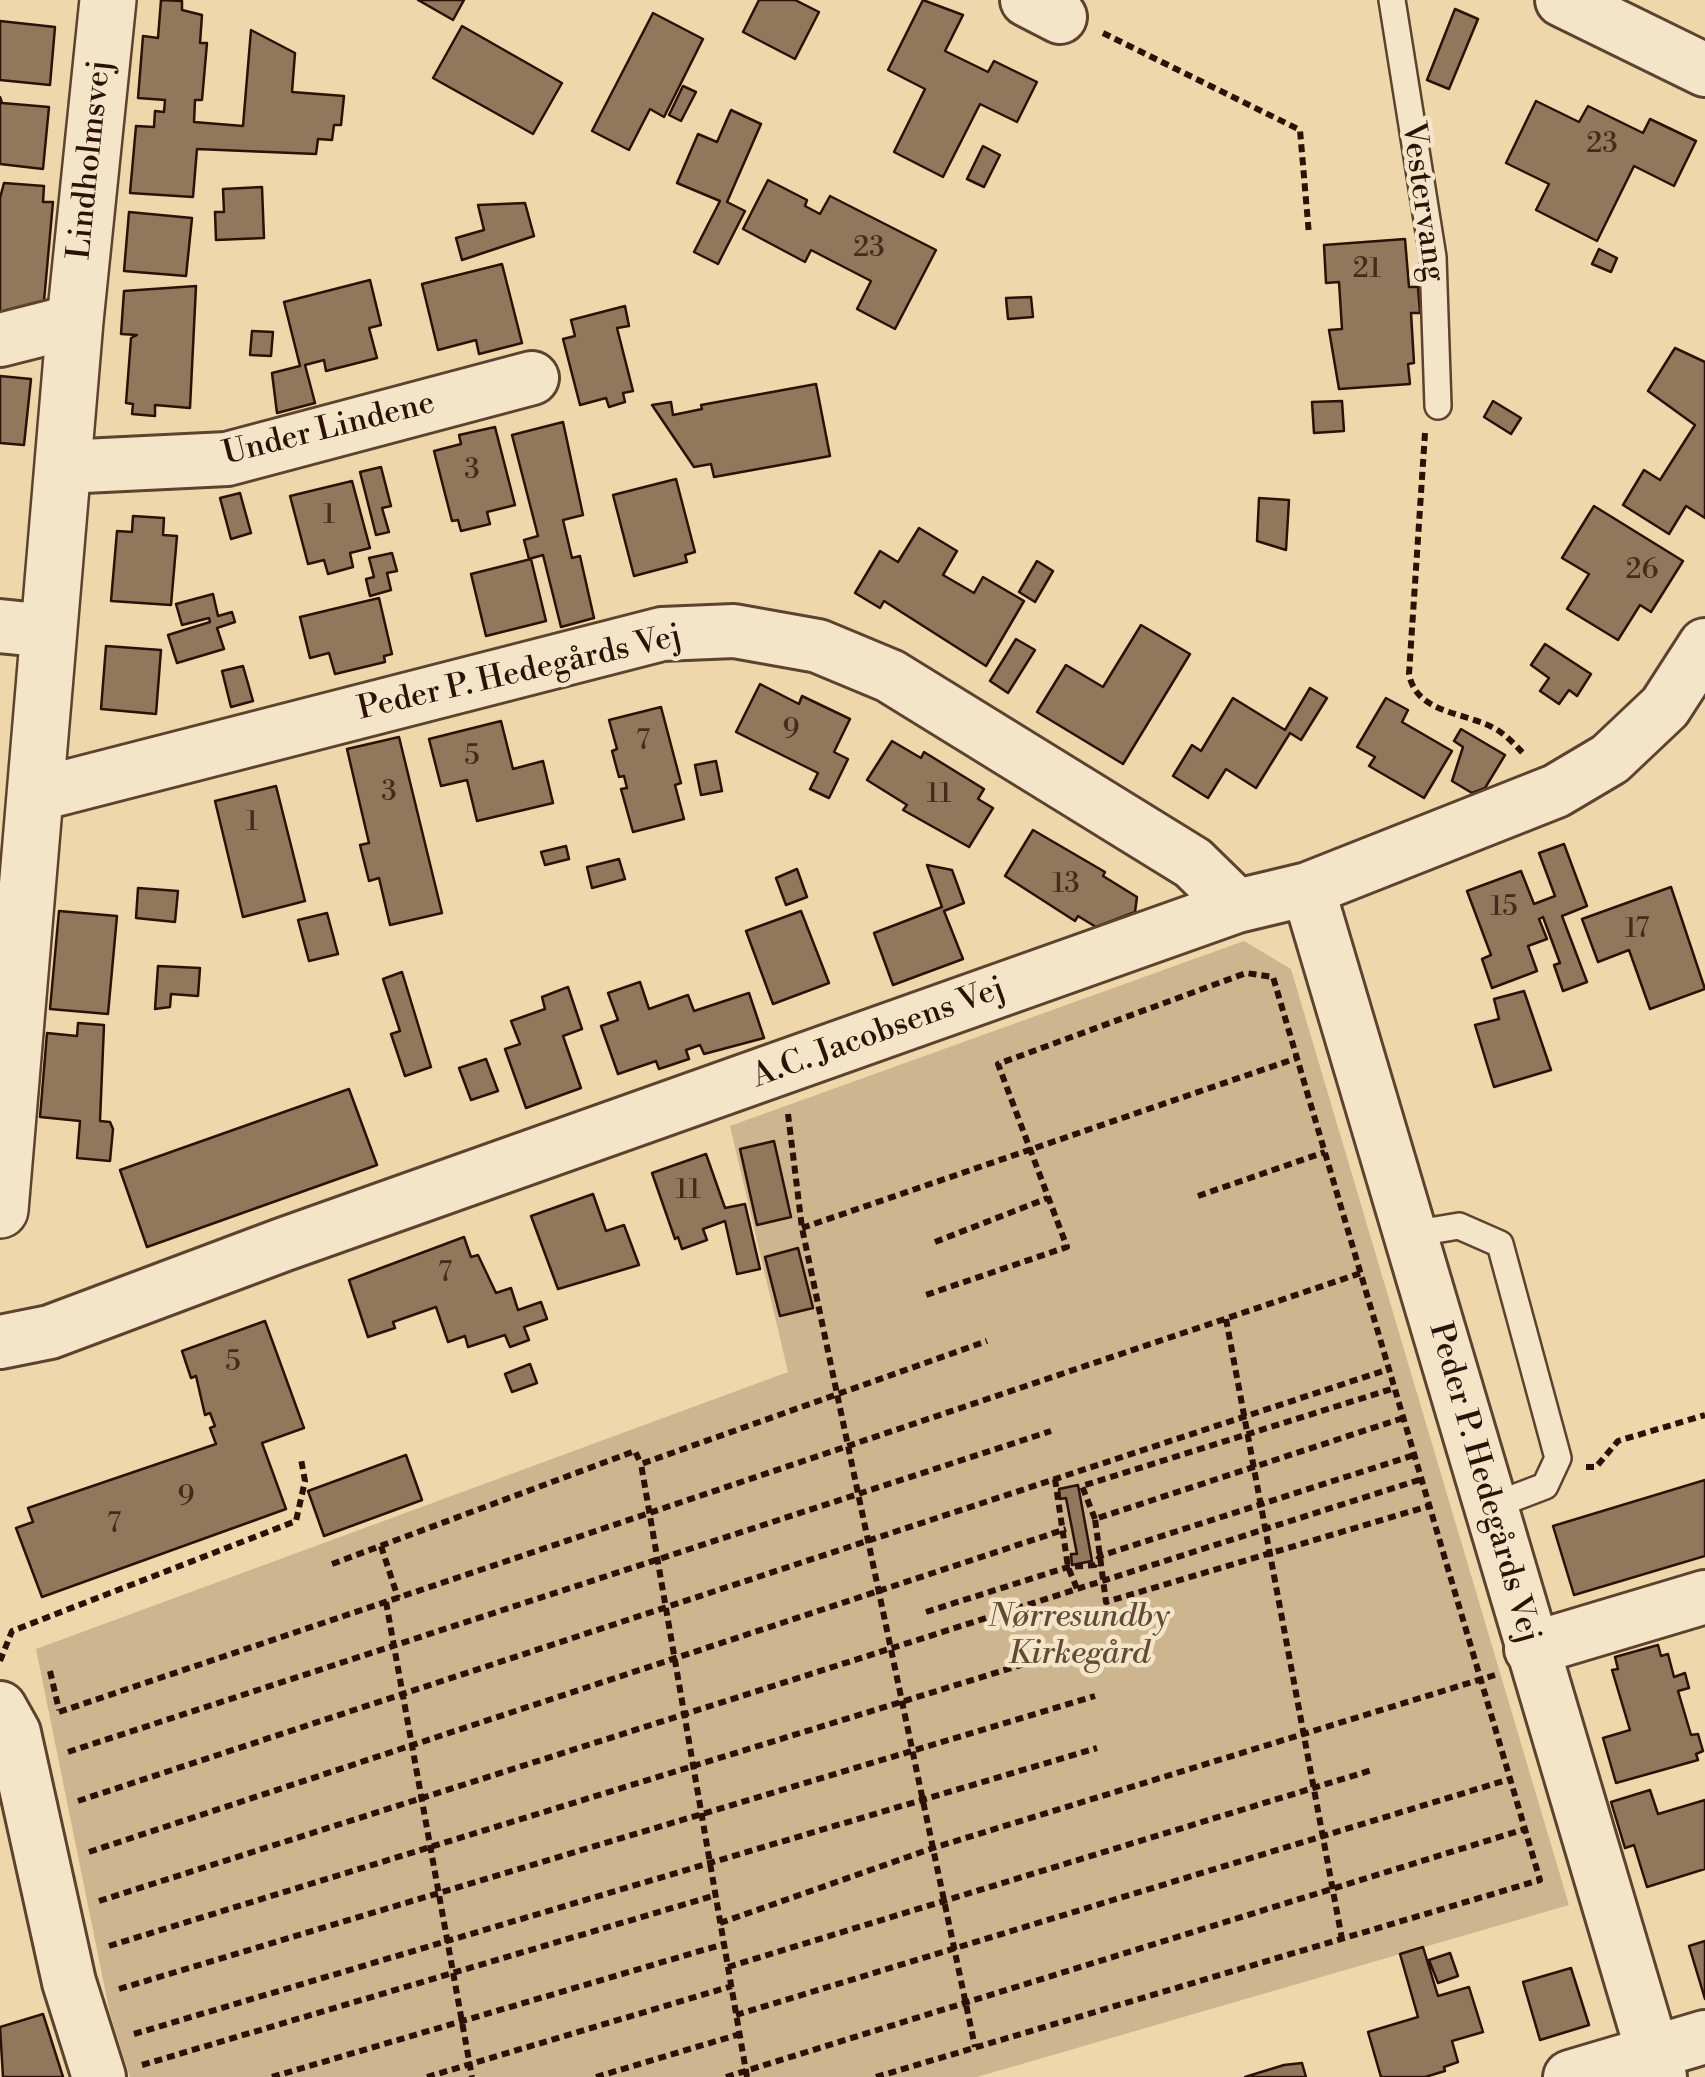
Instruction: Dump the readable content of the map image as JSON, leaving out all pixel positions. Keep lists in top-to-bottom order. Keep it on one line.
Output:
{"streets":{"street":["Lindholmsvej","Under Lindene","Peder P. Hedegårds Vej","A.C. Jacobsens Vej"],"lane":["Vestervang"]},"crossings":[["Lindholmsvej","Under Lindene"],["Lindholmsvej","Peder P. Hedegårds Vej"],["Peder P. Hedegårds Vej","A.C. Jacobsens Vej"]],"parks":["Nørresundby Kirkegård"],"house_numbers":["23","23","21","3","1","26","9","7","5","3","11","1","13","15","17","11","7","5","9","7"]}
